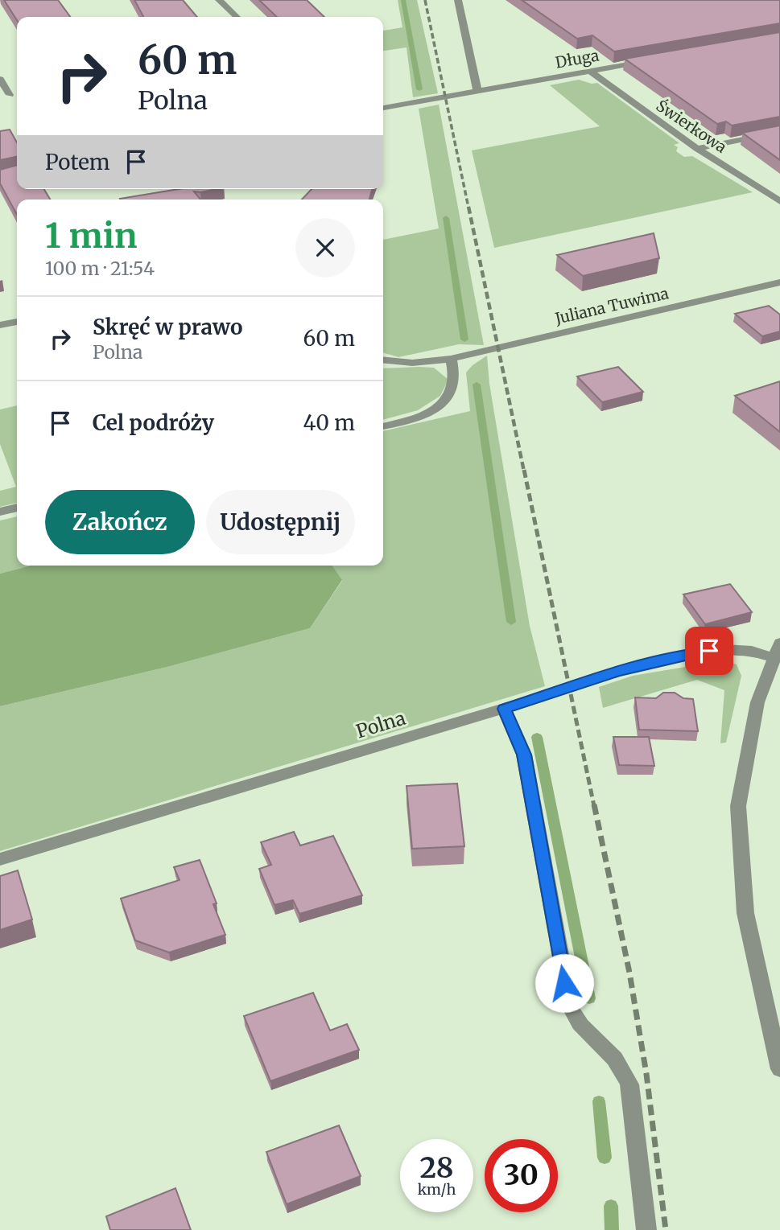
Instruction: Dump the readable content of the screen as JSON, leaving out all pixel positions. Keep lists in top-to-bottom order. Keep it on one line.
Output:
{"streets":{"street":["Długa","Świerkowa","Juliana Tuwima","Polna"]},"crossings":[["Długa","Świerkowa"]],"page":{"turn":["60 m","Polna"],"then":"Potem","heading":["1 min","100 m · 21:54"],"list":[{"name":"Skręć w prawo","note":"Polna","value":"60 m"},{"name":"Cel podróży","value":"40 m"}],"buttons":["Zakończ","Udostępnij"],"speed":"28 km/h","limit":"30"}}
